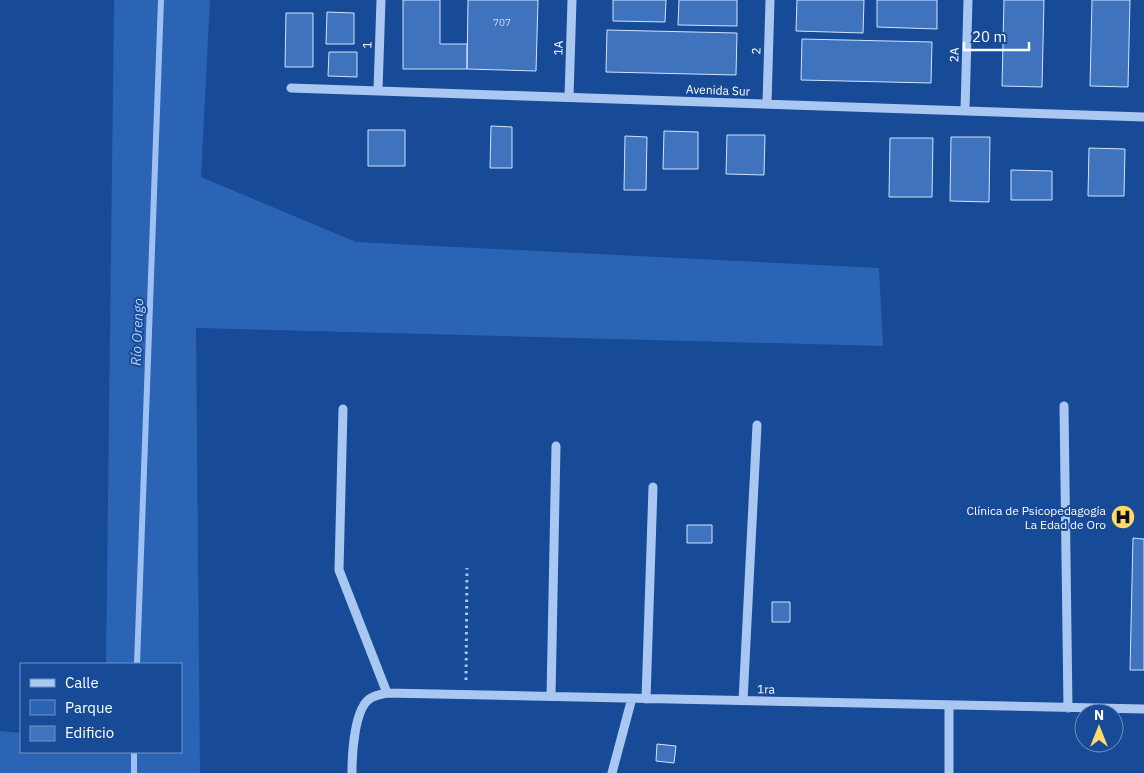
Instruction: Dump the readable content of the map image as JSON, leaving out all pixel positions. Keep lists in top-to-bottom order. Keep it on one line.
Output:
{"streets":{"street":["1","1A","2","2A","Avenida Sur","1ra"]},"crossings":[["1","Avenida Sur"],["1A","Avenida Sur"],["2","Avenida Sur"],["2A","Avenida Sur"]],"water":["Río Orengo"],"places":{"hospital":["Clínica de Psicopedagogía La Edad de Oro"]},"house_numbers":["707"],"legend":["Calle","Parque","Edificio"],"scale_bar":"20 m","north":"top"}
